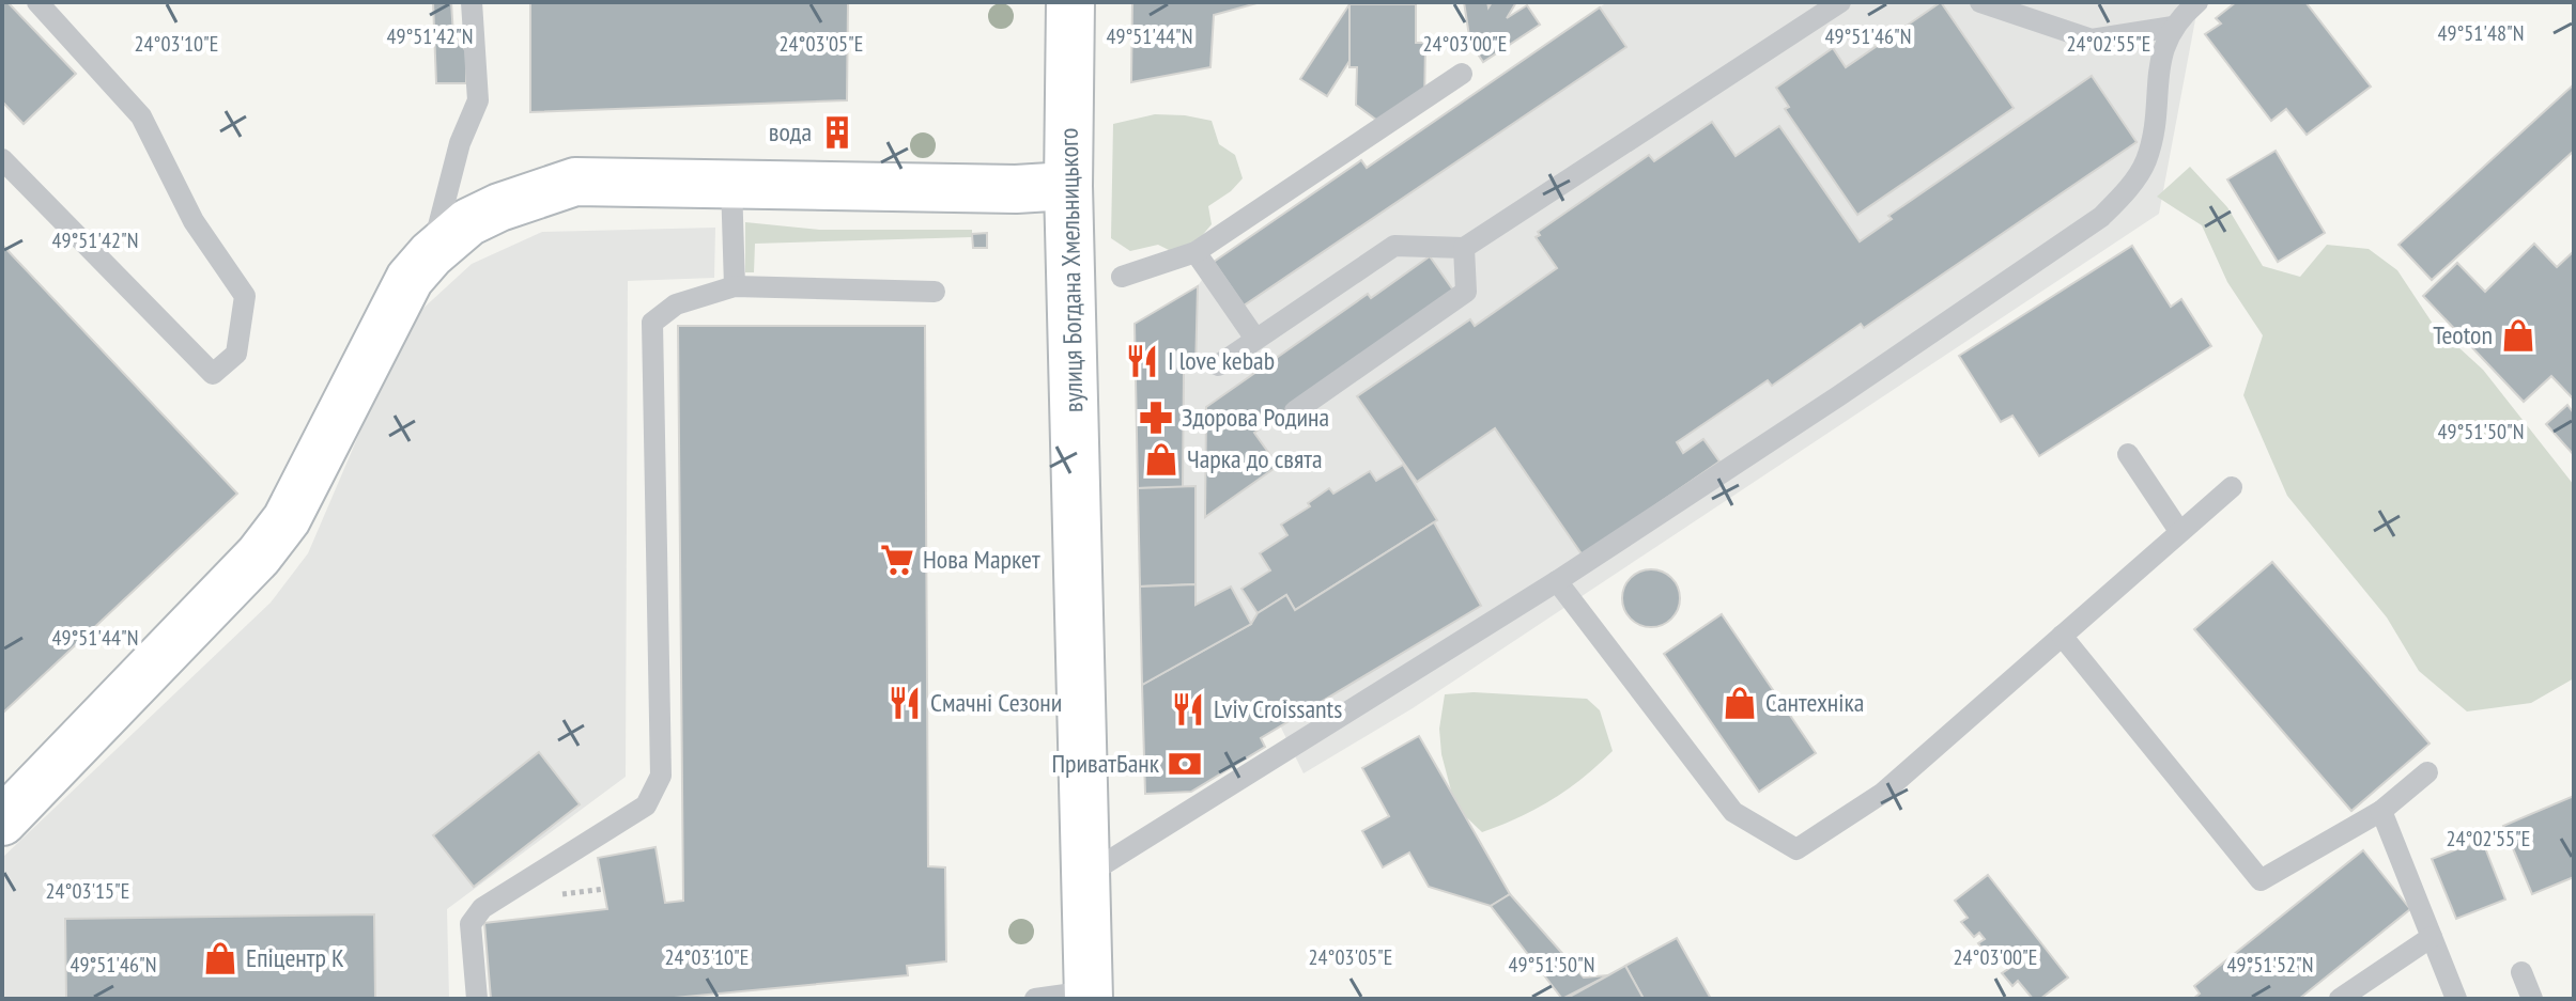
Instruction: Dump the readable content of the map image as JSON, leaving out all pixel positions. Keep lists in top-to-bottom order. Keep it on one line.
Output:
{"streets":{"main road":["вулиця Богдана Хмельницького"]},"places":{"building":["вода"],"shop":["Teoton","Чарка до свята","Сантехніка","Епіцентр К"],"restaurant":["I love kebab","Смачні Сезони","Lviv Croissants"],"pharmacy":["Здорова Родина"],"supermarket":["Нова Маркет"],"bank":["ПриватБанк"]},"coordinates":["49°51'48\"N","49°51'42\"N","49°51'44\"N","49°51'46\"N","24°03'05\"E","24°03'10\"E","24°03'00\"E","24°02'55\"E","49°51'50\"N","24°03'15\"E","49°51'52\"N"]}
